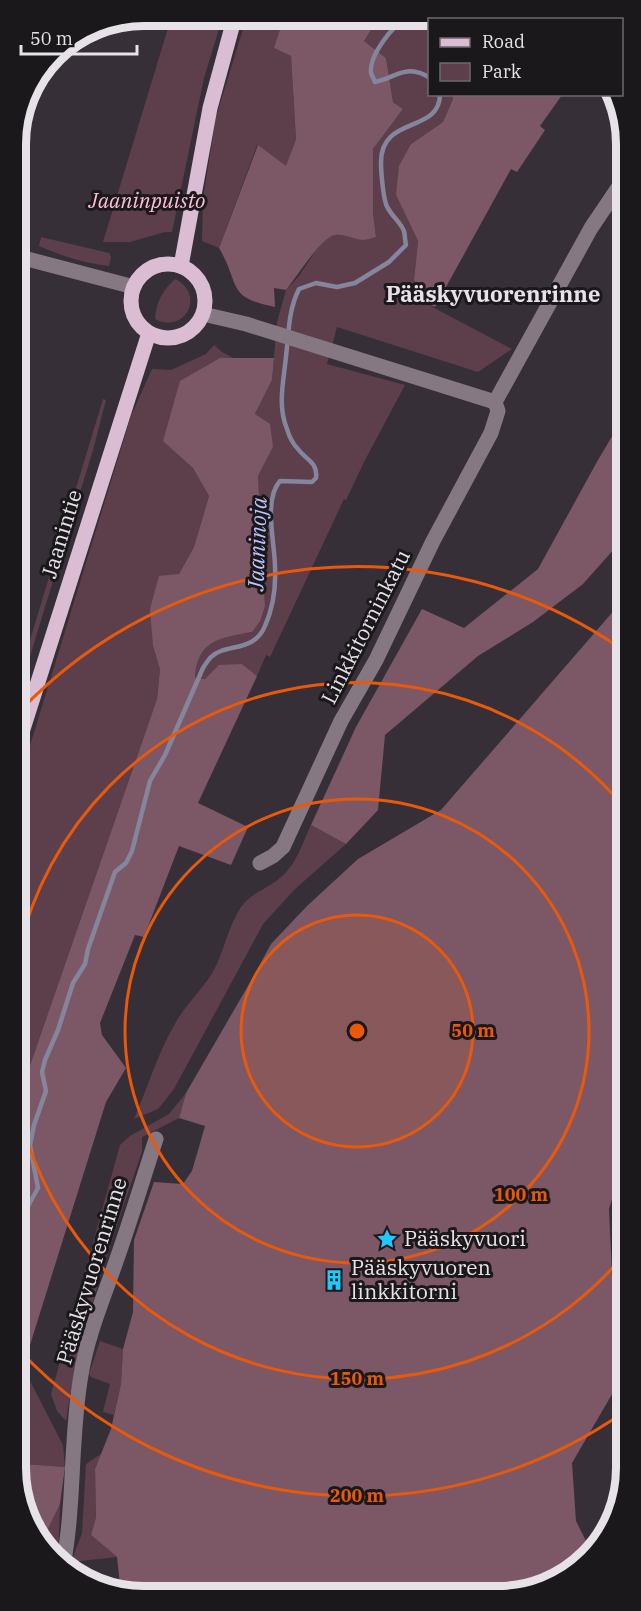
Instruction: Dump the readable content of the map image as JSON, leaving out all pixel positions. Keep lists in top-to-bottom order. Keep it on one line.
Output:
{"streets":{"main road":["Jaanintie"],"street":["Linkkitorninkatu","Pääskyvuorenrinne"]},"districts":["Pääskyvuorenrinne"],"water":["Jaaninoja"],"parks":["Jaaninpuisto"],"places":{"place":["Pääskyvuori"],"building":["Pääskyvuoren linkkitorni"]},"legend":["Road","Park"],"scale_bar":"50 m","rings":["50 m","100 m","150 m","200 m"]}
